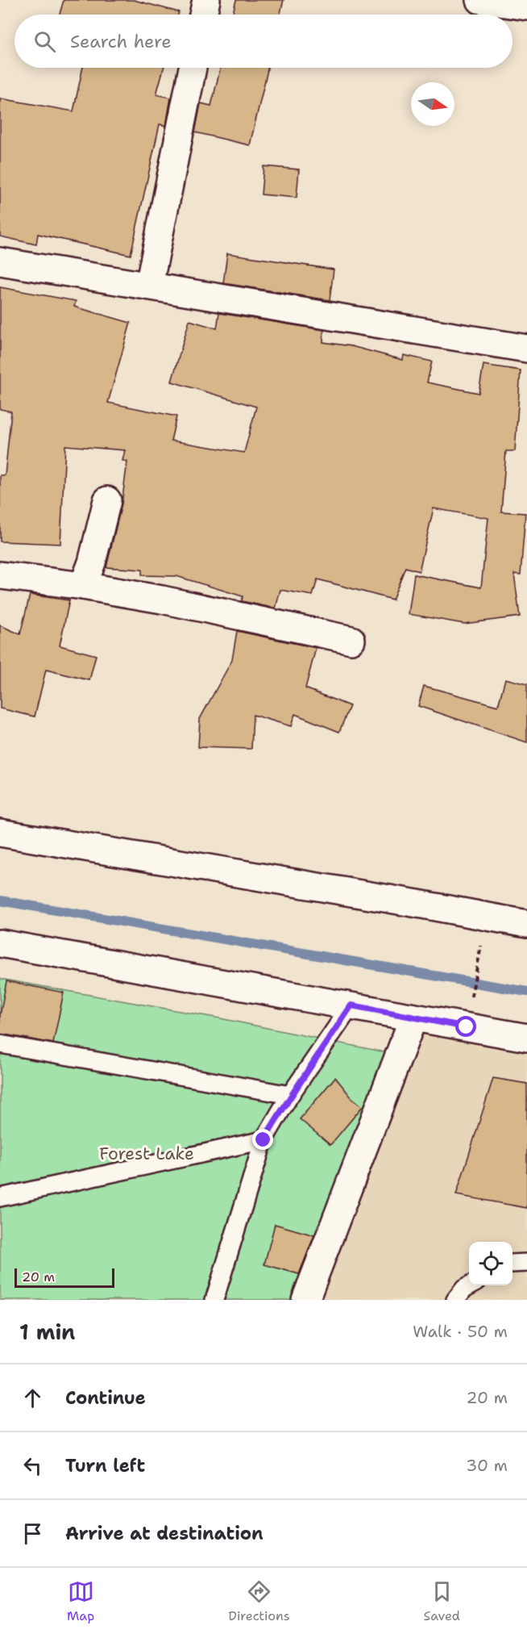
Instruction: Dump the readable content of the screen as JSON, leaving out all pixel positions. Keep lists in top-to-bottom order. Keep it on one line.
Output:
{"parks":["Forest Lake"],"scale_bar":"20 m","north":"right","page":{"search":"Search here","scale":"20 m","heading":["1 min","Walk · 50 m"],"list":[["Continue","20 m"],["Turn left","30 m"],"Arrive at destination"],"nav":["Map","Directions","Saved"]}}
